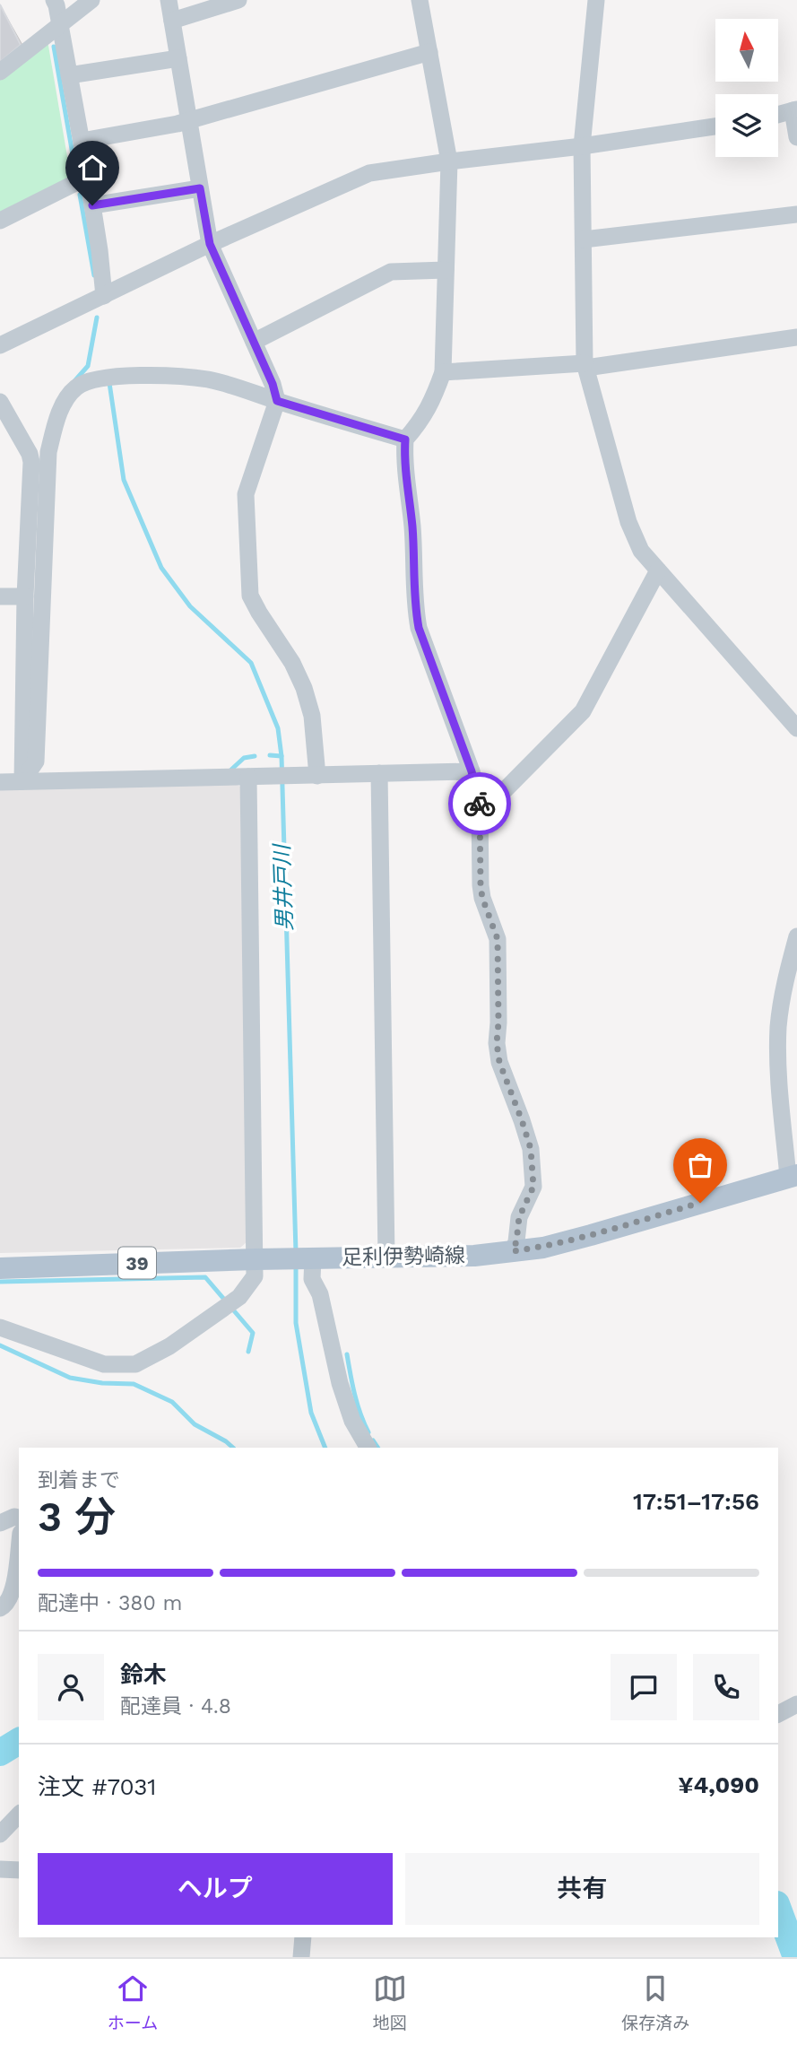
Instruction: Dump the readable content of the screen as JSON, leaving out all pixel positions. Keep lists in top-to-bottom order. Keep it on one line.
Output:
{"streets":{"main road":["足利伊勢崎線","39"]},"water":["男井戸川"],"north":"top","page":{"heading":["3 分","到着まで","17:51–17:56"],"panel":["鈴木","配達員 · 4.8","注文 #7031","¥4,090"],"bar":"配達中 · 380 m","buttons":["ヘルプ","共有"],"tabs":["ホーム","地図","保存済み"]}}
